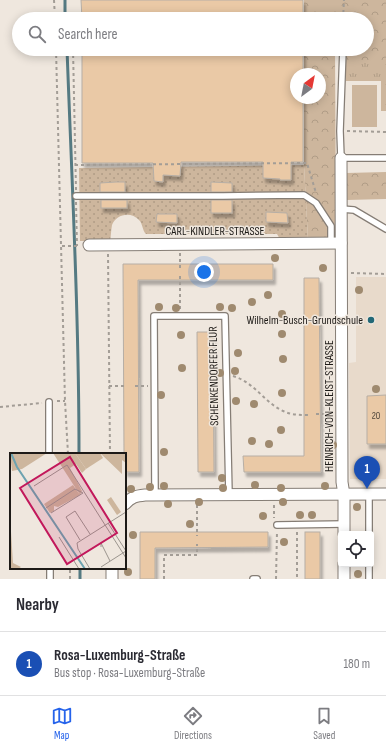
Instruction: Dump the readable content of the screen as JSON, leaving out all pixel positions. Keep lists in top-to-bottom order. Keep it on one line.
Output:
{"streets":{"street":["CARL-KINDLER-STRASSE","HEINRICH-VON-KLEIST-STRASSE"],"lane":["SCHENKENDORFER FLUR"]},"crossings":[["CARL-KINDLER-STRASSE","HEINRICH-VON-KLEIST-STRASSE"]],"places":["Wilhelm-Busch-Grundschule"],"house_numbers":["20"],"north":"top right","page":{"search":"Search here","pins":"1","heading":"Nearby","list":[{"mark":"1","name":"Rosa-Luxemburg-Straße","note":"Bus stop · Rosa-Luxemburg-Straße","value":"180 m"}],"nav":["Map","Directions","Saved"]}}
